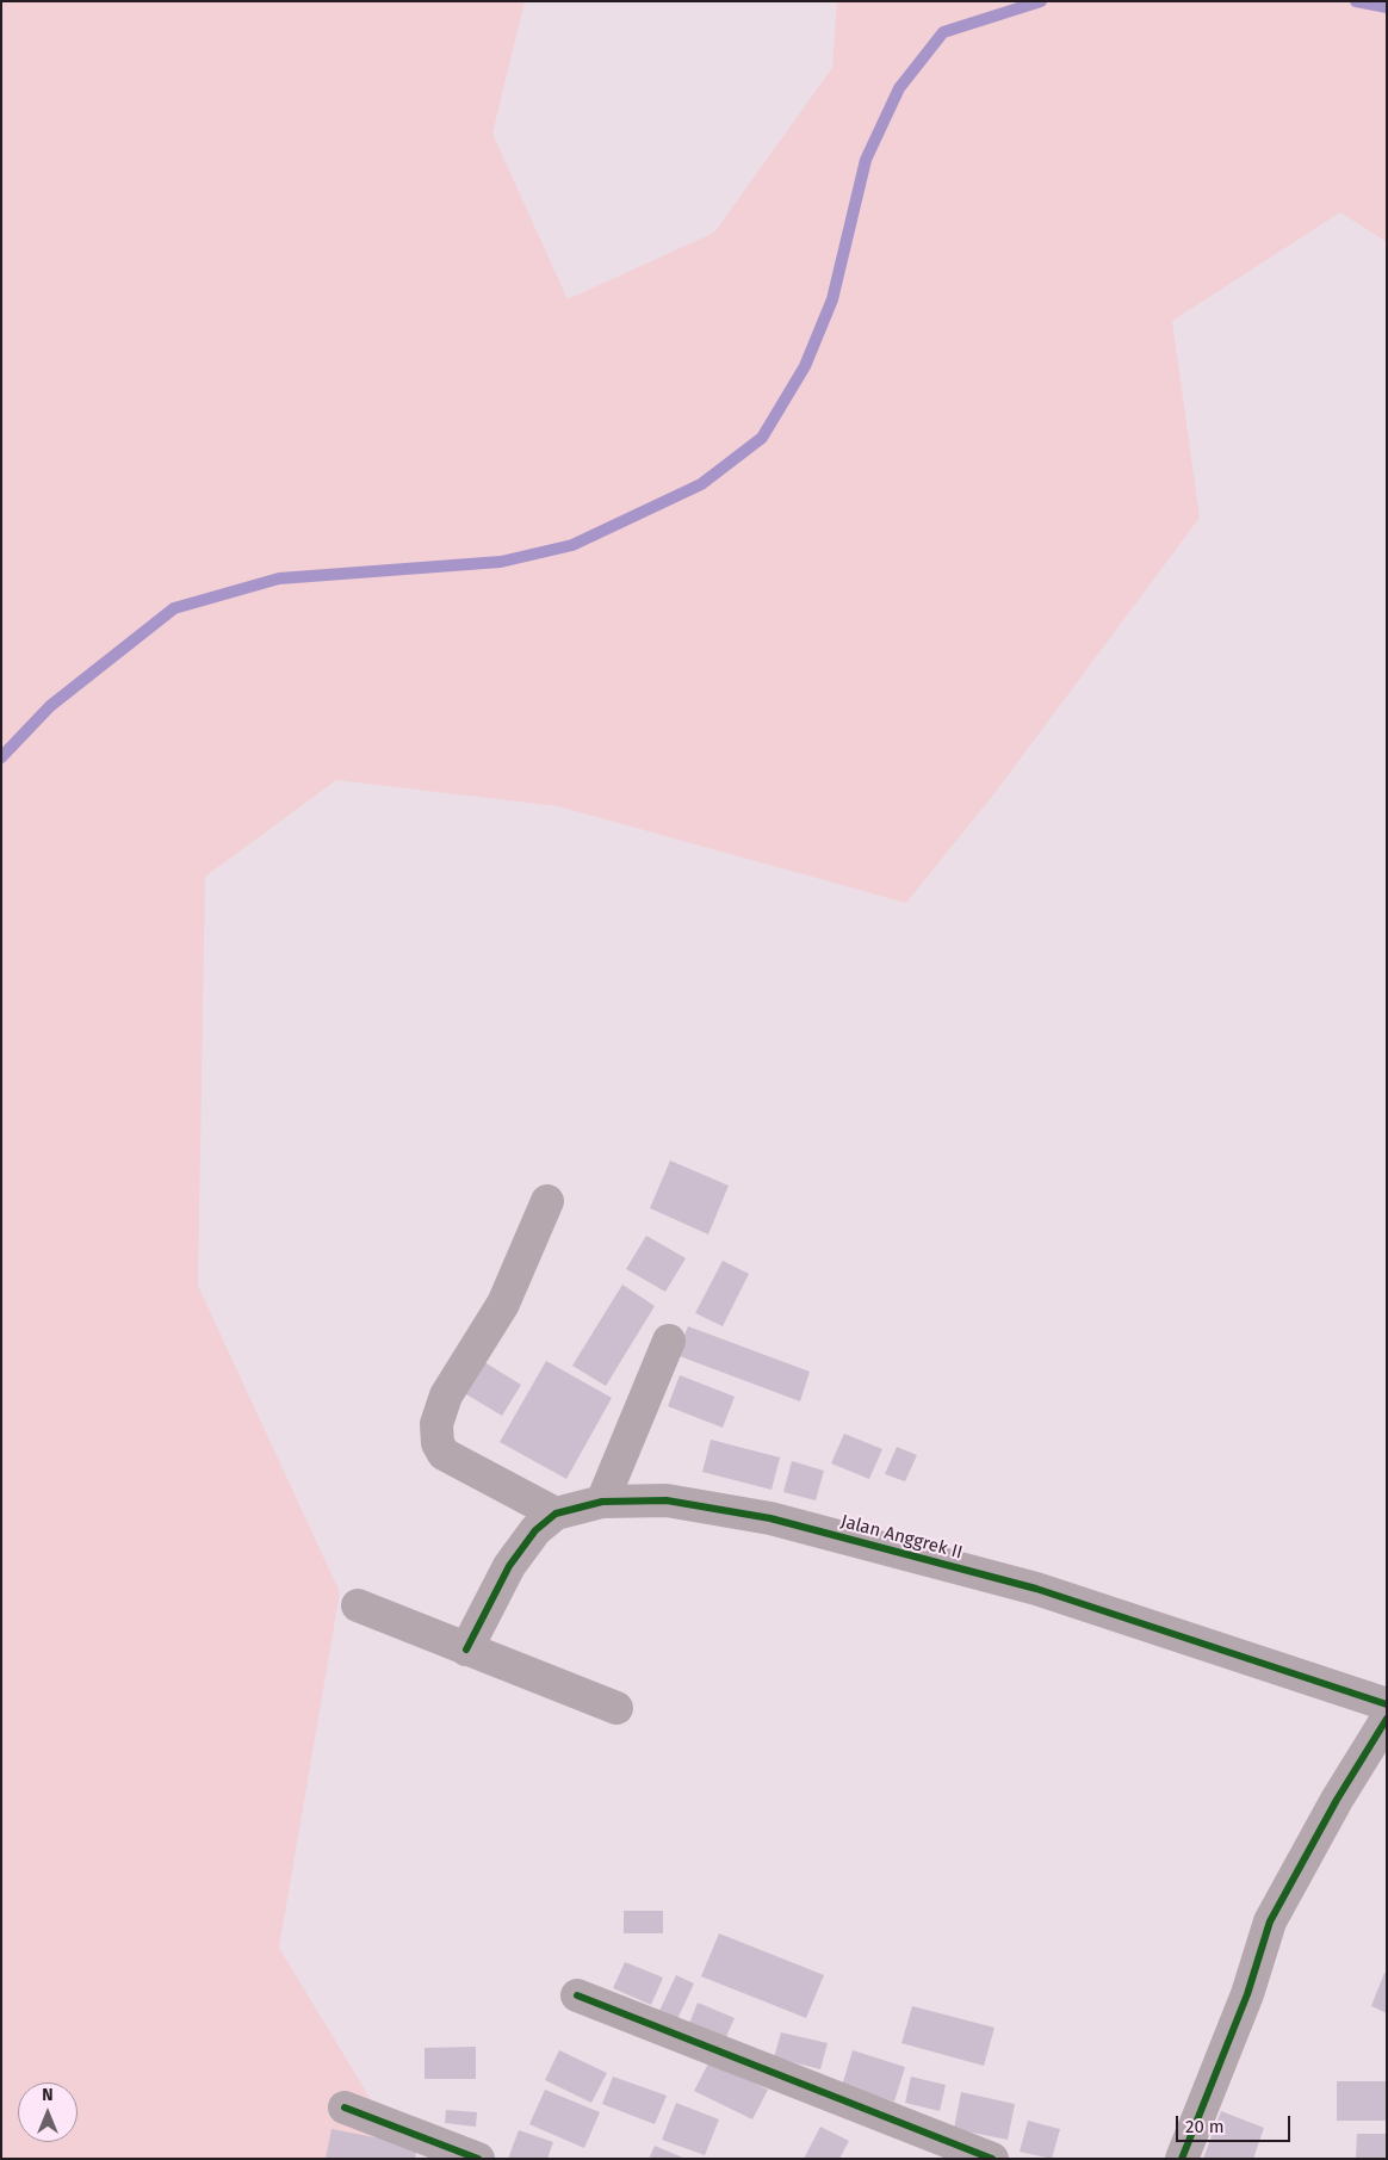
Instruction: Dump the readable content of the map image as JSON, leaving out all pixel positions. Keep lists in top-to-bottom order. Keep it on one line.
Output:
{"streets":{"street":["Jalan Anggrek II"]},"scale_bar":"20 m","north":"top"}
